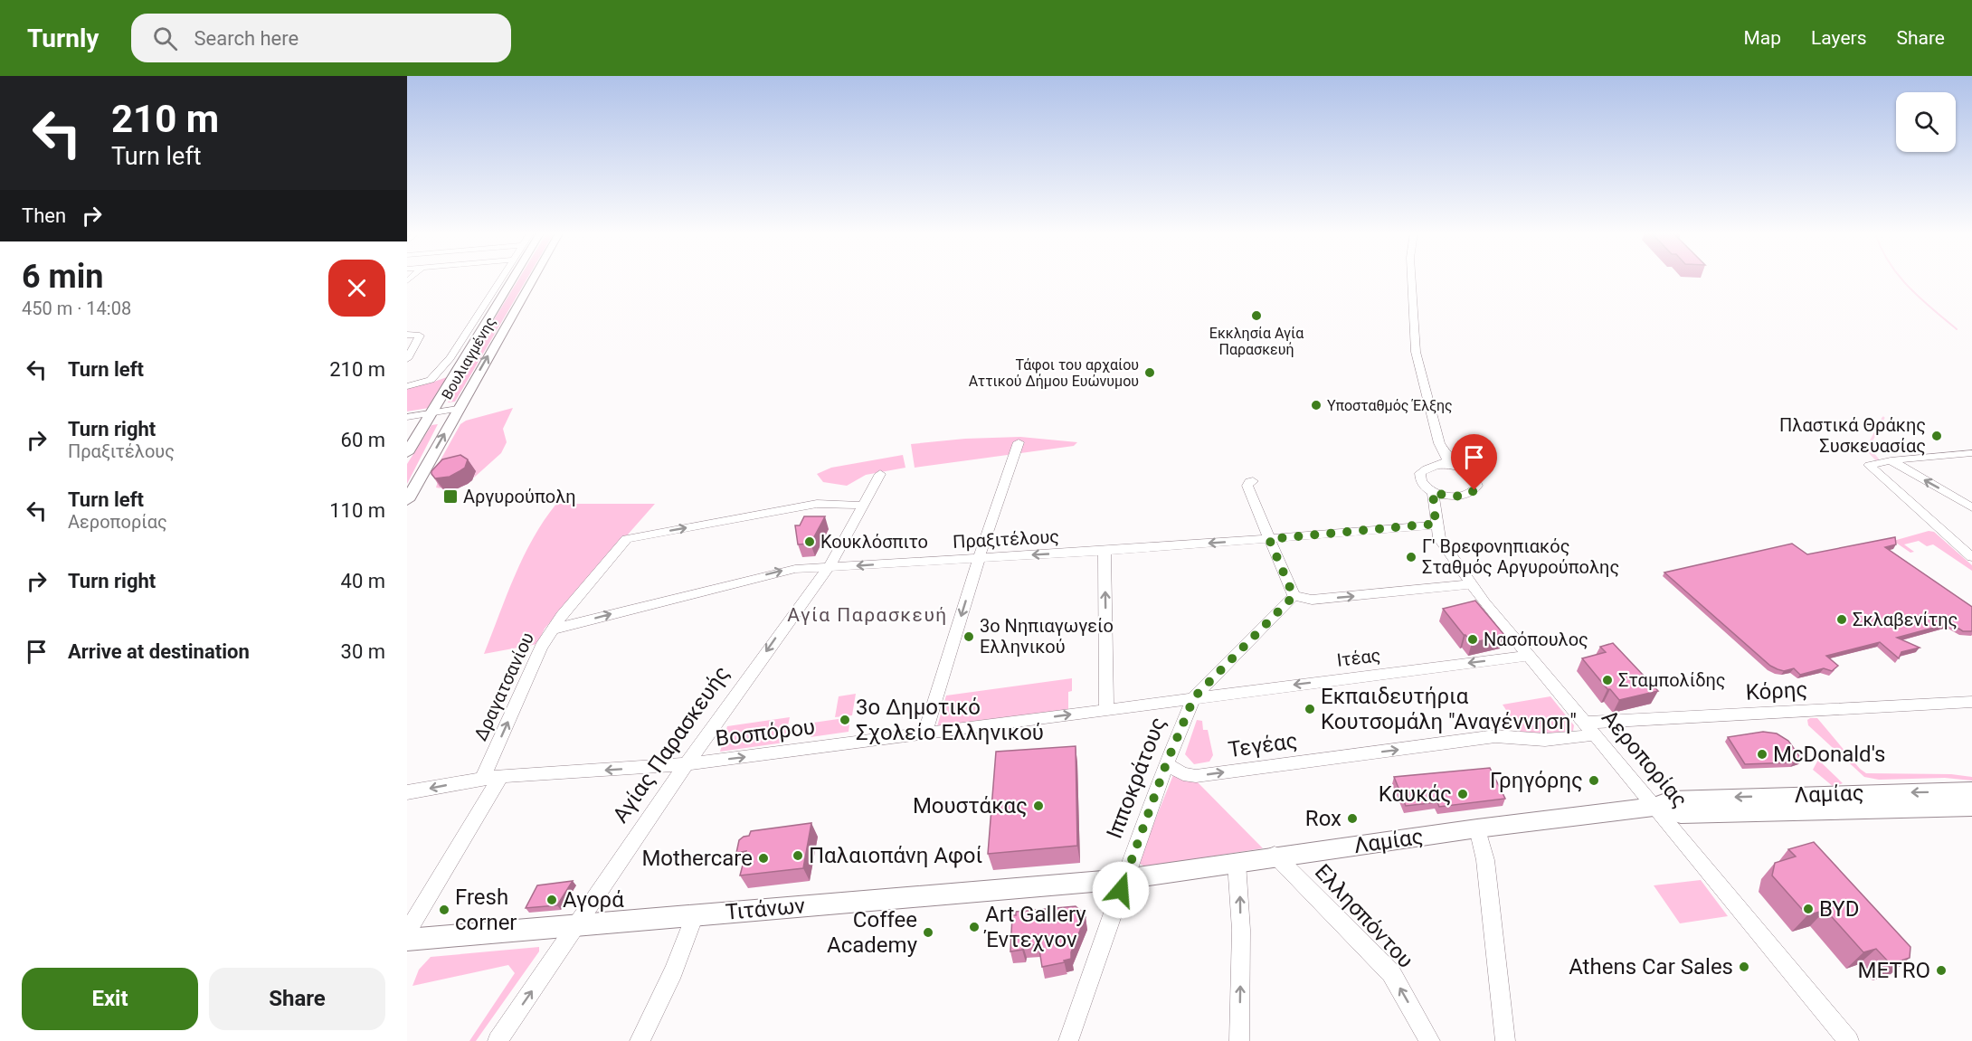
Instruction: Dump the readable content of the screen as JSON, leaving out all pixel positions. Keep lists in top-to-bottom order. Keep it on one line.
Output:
{"streets":{"main road":["Βουλιαγμένης","Λαμίας","Τιτάνων"],"street":["Πραξιτέλους","Ιτέας","Δραγατσανίου","Κόρης","Βοσπόρου","Αγίας Παρασκευής","Τεγέας","Αεροπορίας","Ιπποκράτους","Ελλησπόντου"]},"crossings":[["Πραξιτέλους","Δραγατσανίου"],["Πραξιτέλους","Αγίας Παρασκευής"],["Πραξιτέλους","Αεροπορίας"],["Ιτέας","Βοσπόρου"],["Ιτέας","Αεροπορίας"],["Ιτέας","Ιπποκράτους"],["Δραγατσανίου","Βοσπόρου"],["Δραγατσανίου","Αγίας Παρασκευής"],["Κόρης","Τεγέας"],["Κόρης","Αεροπορίας"],["Βοσπόρου","Αγίας Παρασκευής"],["Βοσπόρου","Ιπποκράτους"],["Αγίας Παρασκευής","Τιτάνων"],["Τεγέας","Αεροπορίας"],["Τεγέας","Ιπποκράτους"],["Αεροπορίας","Λαμίας"],["Ιπποκράτους","Λαμίας"],["Ιπποκράτους","Τιτάνων"],["Λαμίας","Τιτάνων"],["Λαμίας","Ελλησπόντου"]],"one_way":["Δραγατσανίου","Τεγέας","Ελλησπόντου"],"districts":["Αγία Παρασκευή"],"places":{"other":["Εκκλησία Αγία Παρασκευή","Τάφοι του αρχαίου Αττικού Δήμου Ευώνυμου","Υποσταθμός Έλξης","Πλαστικά Θράκης Συσκευασίας","Κουκλόσπιτο","Γ' Βρεφονηπιακός Σταθμός Αργυρούπολης","Σκλαβενίτης","3ο Νηπιαγωγείο Ελληνικού","Νασόπουλος","Σταμπολίδης","Εκπαιδευτήρια Κουτσομάλη \"Αναγέννηση\"","3ο Δημοτικό Σχολείο Ελληνικού","McDonald's","Γρηγόρης","Καυκάς","Μουστάκας","Rox","Παλαιοπάνη Αφοί","Mothercare","Αγορά","BYD","Fresh corner","Art Gallery Έντεχνον","Coffee Academy","Athens Car Sales","METRO"],"transit":["Αργυρούπολη"]},"page":{"header":"Turnly","search":"Search here","nav":["Map","Layers","Share"],"turn":["210 m","Turn left"],"then":"Then","heading":["6 min","450 m · 14:08"],"list":[{"name":"Turn left","value":"210 m"},{"name":"Turn right","note":"Πραξιτέλους","value":"60 m"},{"name":"Turn left","note":"Αεροπορίας","value":"110 m"},{"name":"Turn right","value":"40 m"},{"name":"Arrive at destination","value":"30 m"}],"buttons":["Exit","Share"]}}
